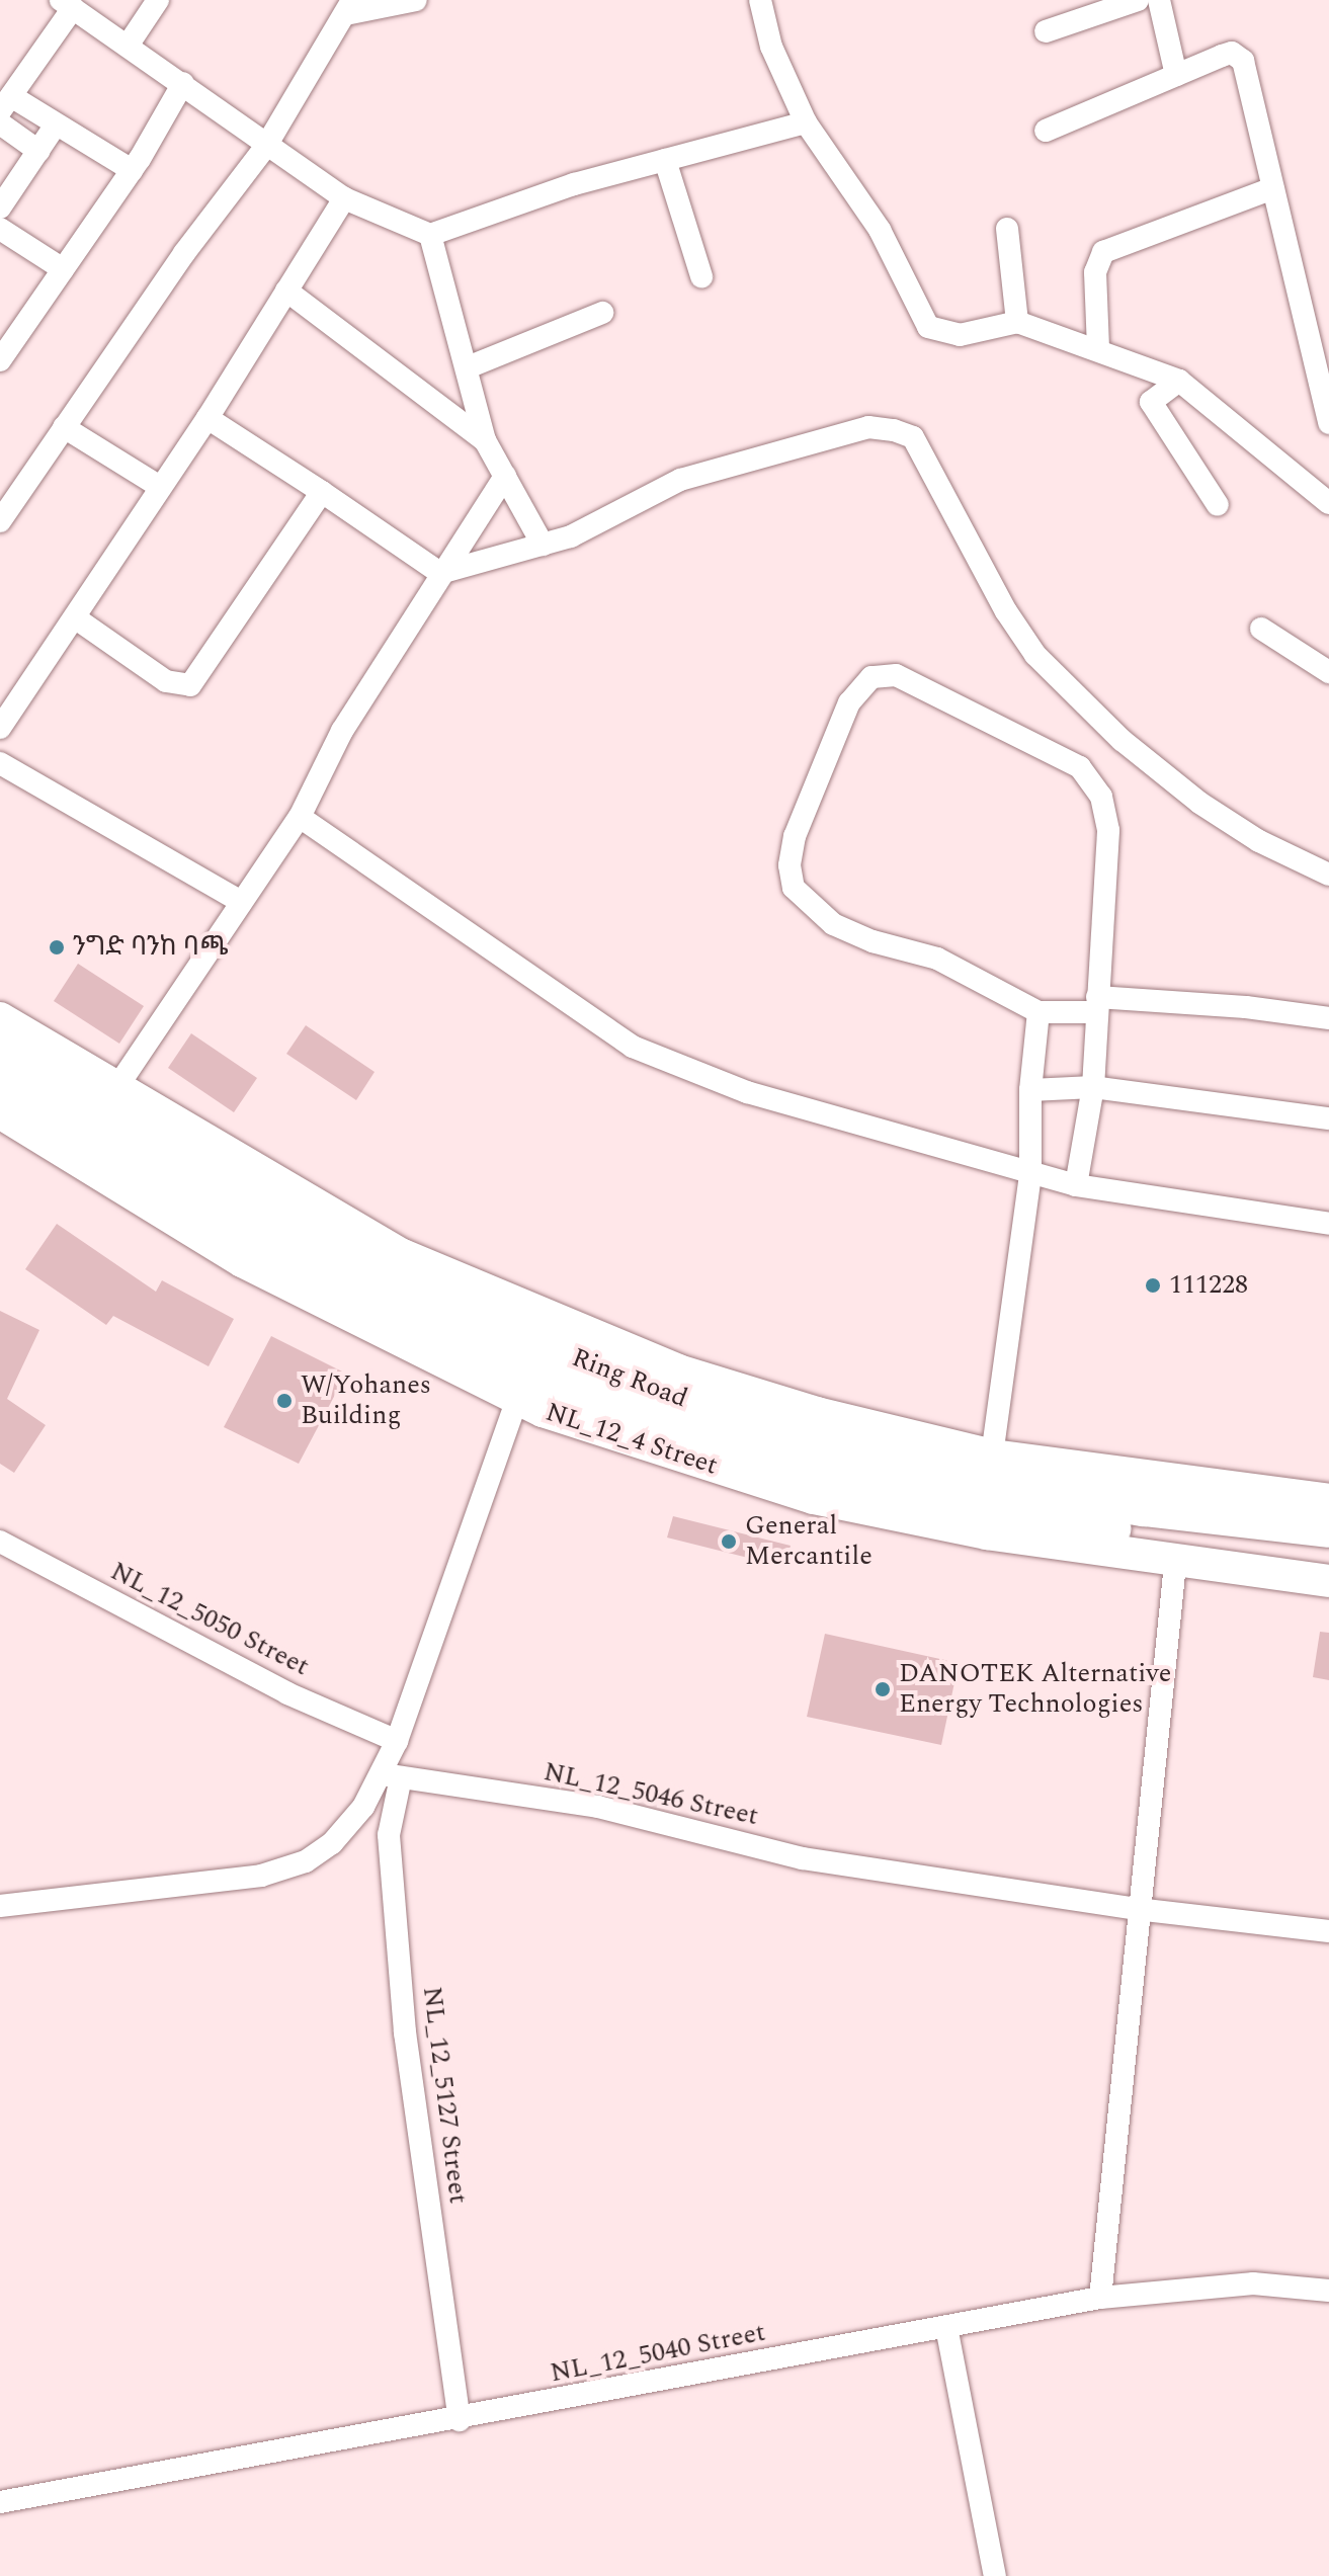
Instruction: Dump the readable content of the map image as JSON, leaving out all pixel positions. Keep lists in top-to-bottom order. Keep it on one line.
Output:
{"streets":{"highway":["Ring Road"],"street":["NL_12_4 Street","NL_12_5050 Street","NL_12_5046 Street","NL_12_5127 Street","NL_12_5040 Street"]},"crossings":[["NL_12_5046 Street","NL_12_5127 Street"],["NL_12_5127 Street","NL_12_5040 Street"]],"places":["ንግድ ባንከ ባጫ","111228","W/Yohanes Building","General Mercantile","DANOTEK Alternative Energy Technologies"]}
